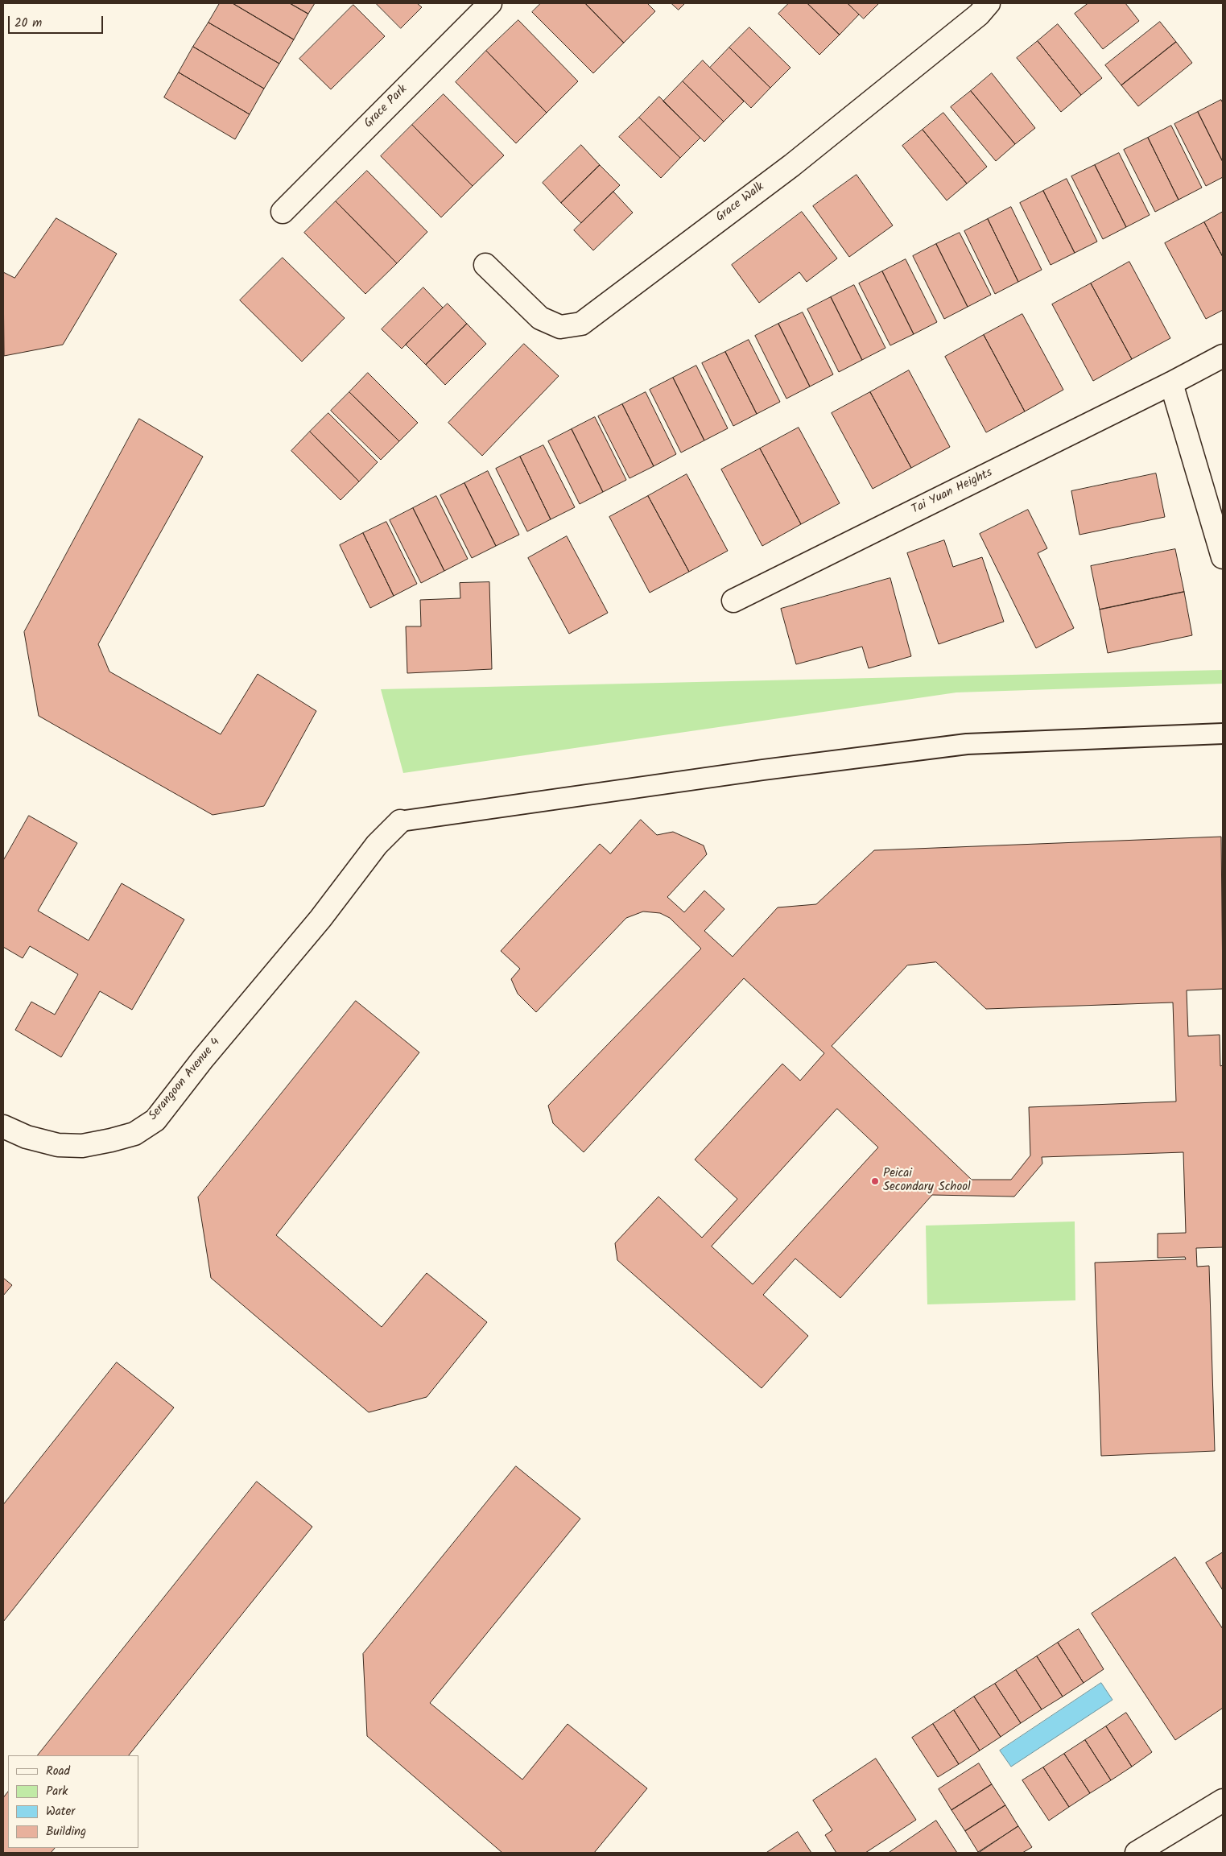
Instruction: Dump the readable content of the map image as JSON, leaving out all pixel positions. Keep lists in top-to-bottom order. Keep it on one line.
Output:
{"streets":{"street":["Grace Park","Grace Walk","Tai Yuan Heights","Serangoon Avenue 4"]},"places":["Peicai Secondary School"],"legend":["Road","Park","Water","Building"],"scale_bar":"20 m"}
